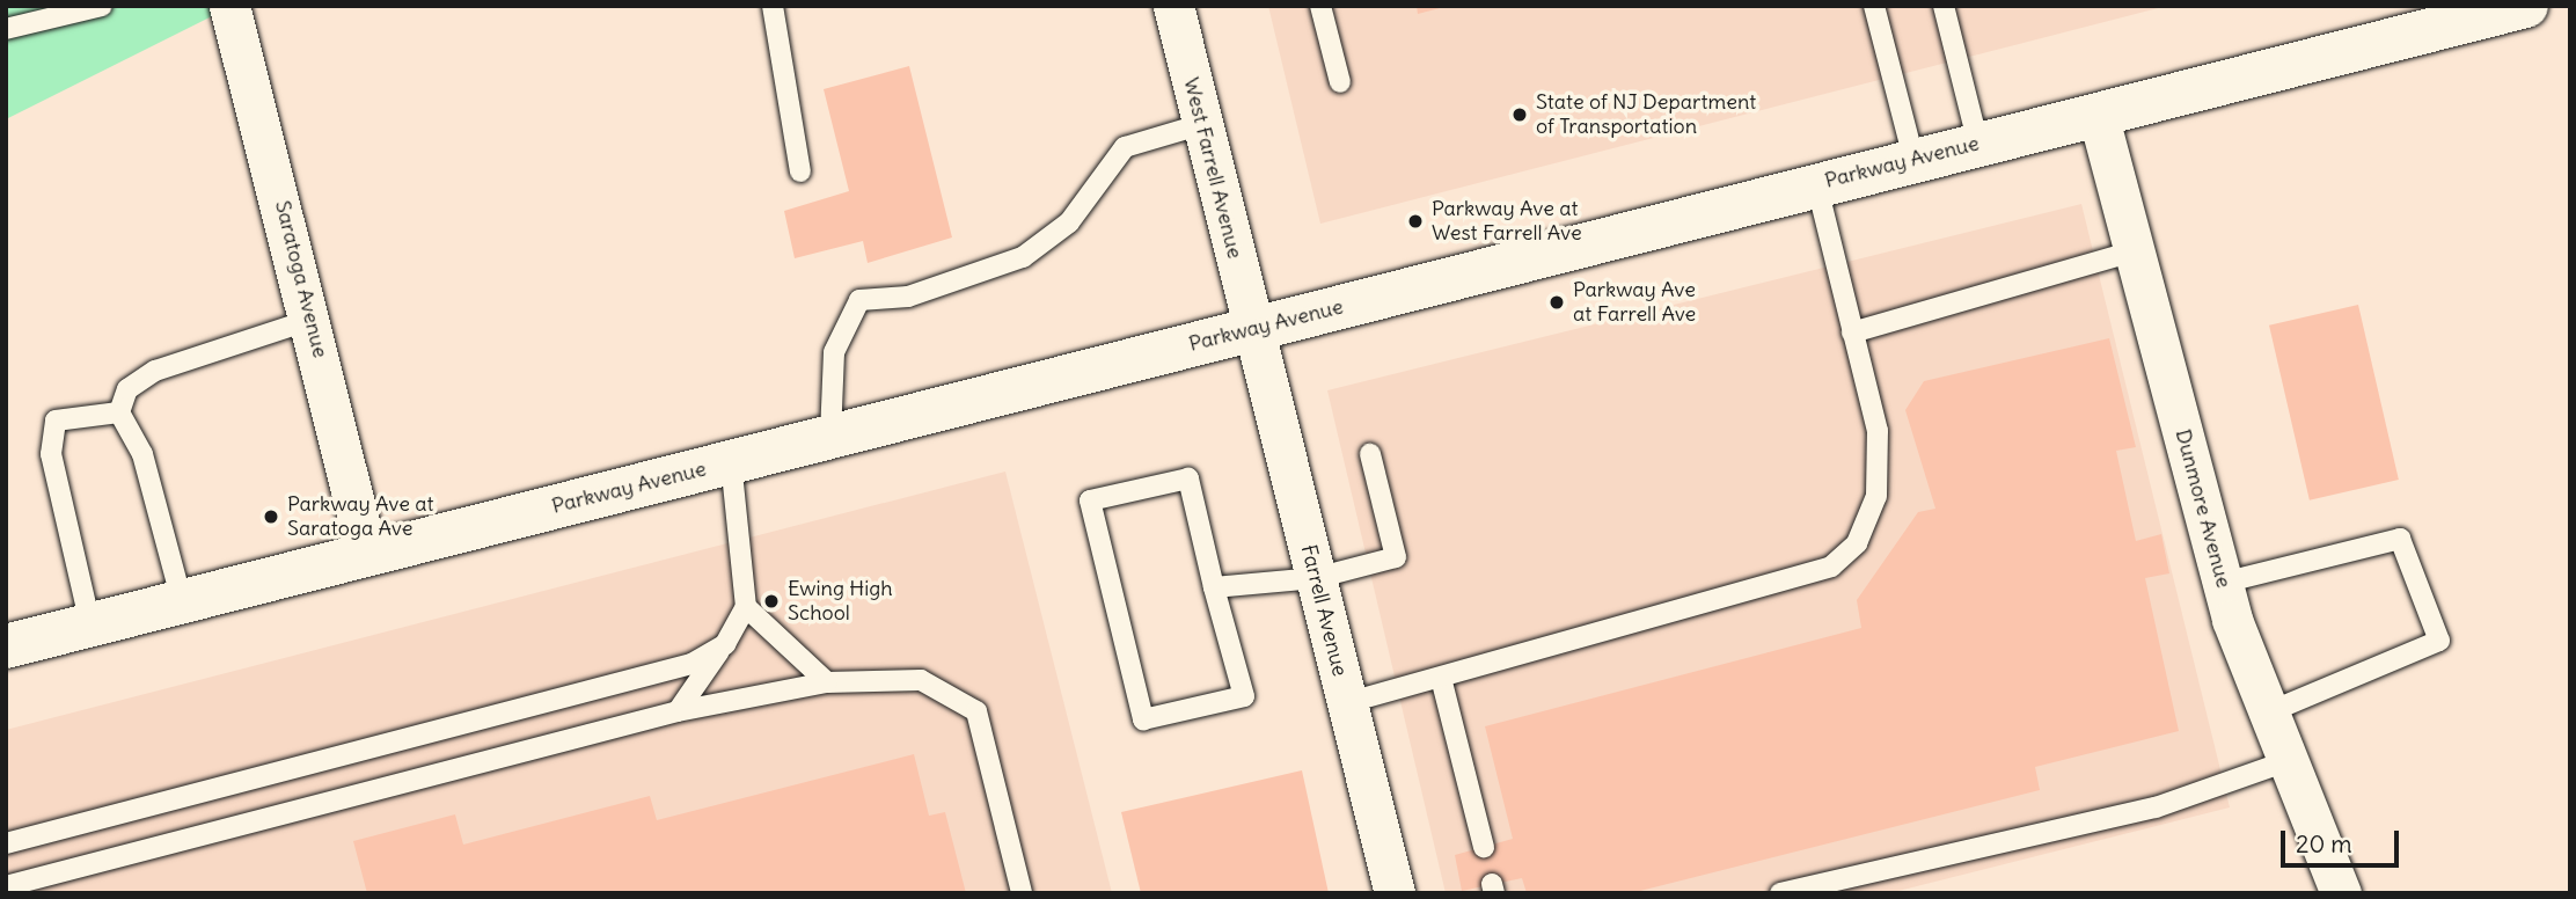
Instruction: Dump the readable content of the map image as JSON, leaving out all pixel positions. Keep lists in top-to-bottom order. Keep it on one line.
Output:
{"streets":{"main road":["Parkway Avenue"],"street":["West Farrell Avenue","Saratoga Avenue","Dunmore Avenue","Farrell Avenue"]},"crossings":[["Parkway Avenue","West Farrell Avenue"],["Parkway Avenue","Saratoga Avenue"],["Parkway Avenue","Dunmore Avenue"],["Parkway Avenue","Farrell Avenue"],["West Farrell Avenue","Farrell Avenue"]],"places":["State of NJ Department of Transportation","Parkway Ave at West Farrell Ave","Parkway Ave at Farrell Ave","Parkway Ave at Saratoga Ave","Ewing High School"],"scale_bar":"20 m"}
